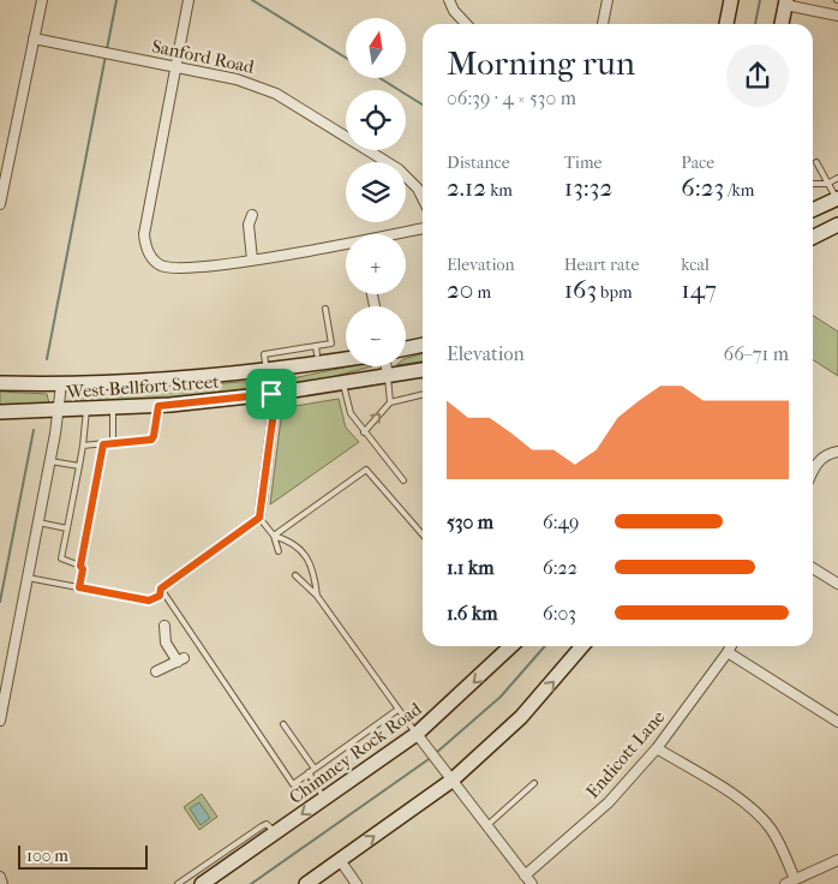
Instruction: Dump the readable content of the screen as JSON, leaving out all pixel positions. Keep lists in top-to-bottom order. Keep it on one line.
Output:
{"streets":{"main road":["West Bellfort Street","Chimney Rock Road"],"street":["Sanford Road","Endicott Lane"]},"scale_bar":"100 m","north":"top","page":{"map_buttons":["+","−"],"heading":["Morning run","06:39 · 4 × 530 m"],"stats":[["Distance","2.12 km"],["Time","13:32"],["Pace","6:23 /km"],["Elevation","20 m"],["Heart rate","163 bpm"],["kcal","147"]],"chart":["Elevation","66–71 m"],"list":[{"name":"530 m","note":"6:49"},{"name":"1.1 km","note":"6:22"},{"name":"1.6 km","note":"6:03"}],"scale":"100 m"}}
